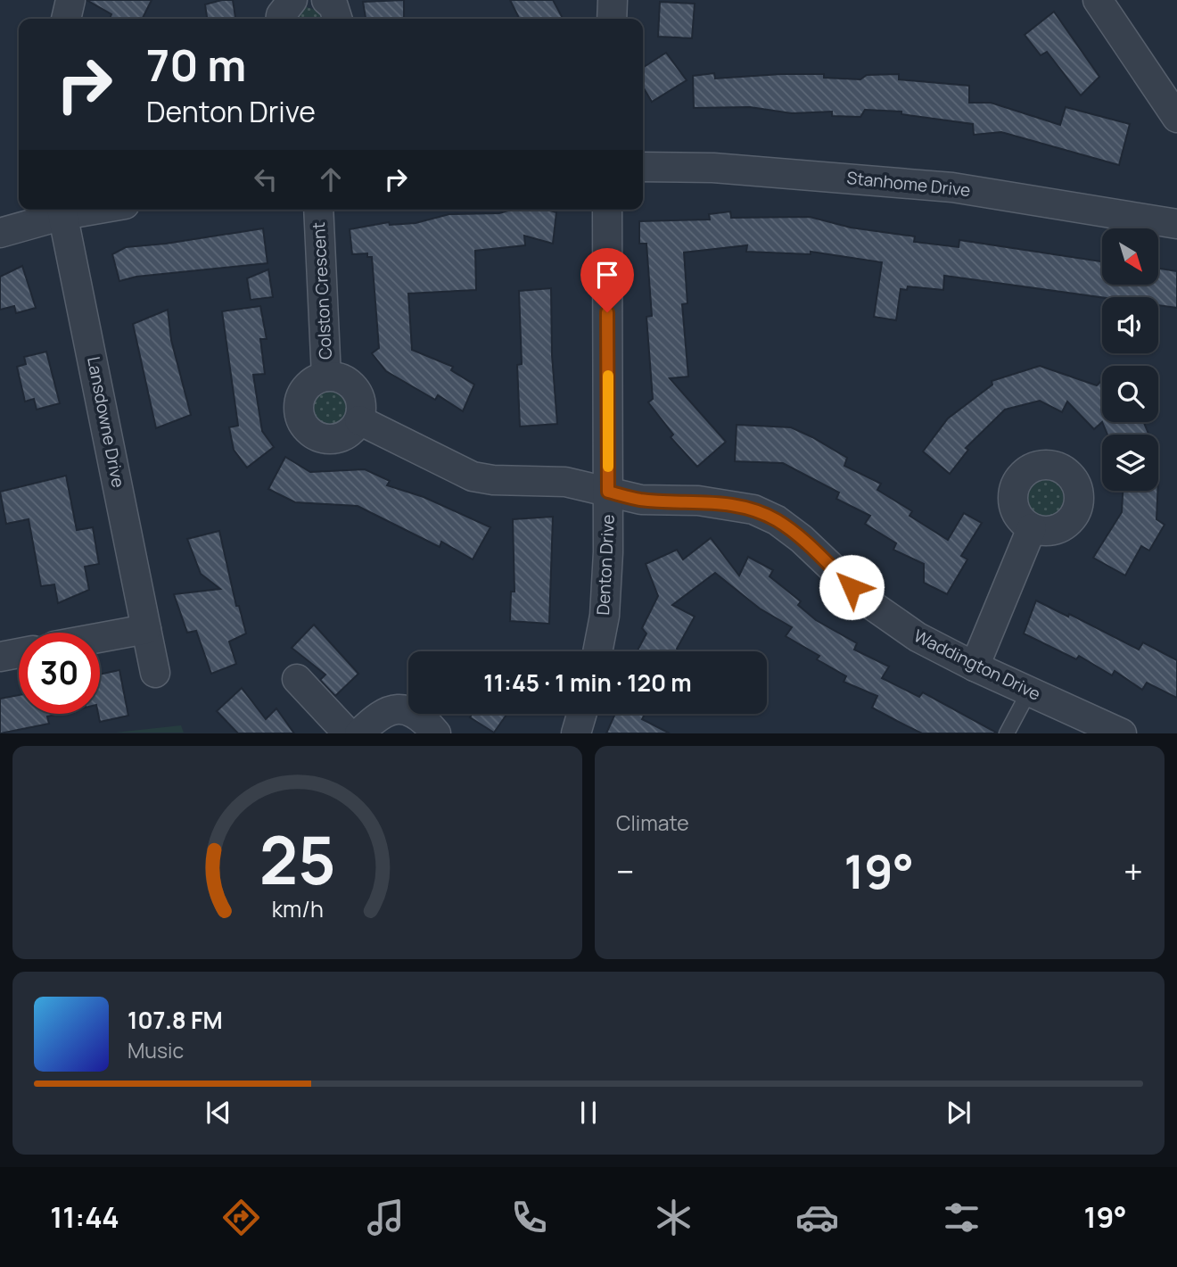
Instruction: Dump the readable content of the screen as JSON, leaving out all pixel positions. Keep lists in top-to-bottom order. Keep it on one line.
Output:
{"streets":{"street":["Stanhome Drive","Colston Crescent","Lansdowne Drive","Denton Drive","Waddington Drive"]},"crossings":[["Denton Drive","Waddington Drive"]],"north":"bottom right","page":{"turn":["70 m","Denton Drive"],"limit":"30","trip":"11:45 · 1 min · 120 m","tile":"Climate","heat":["−","19°","+"],"song":["107.8 FM","Music"],"tabs":["11:44","19°"],"gauge":["25","km/h"]}}
